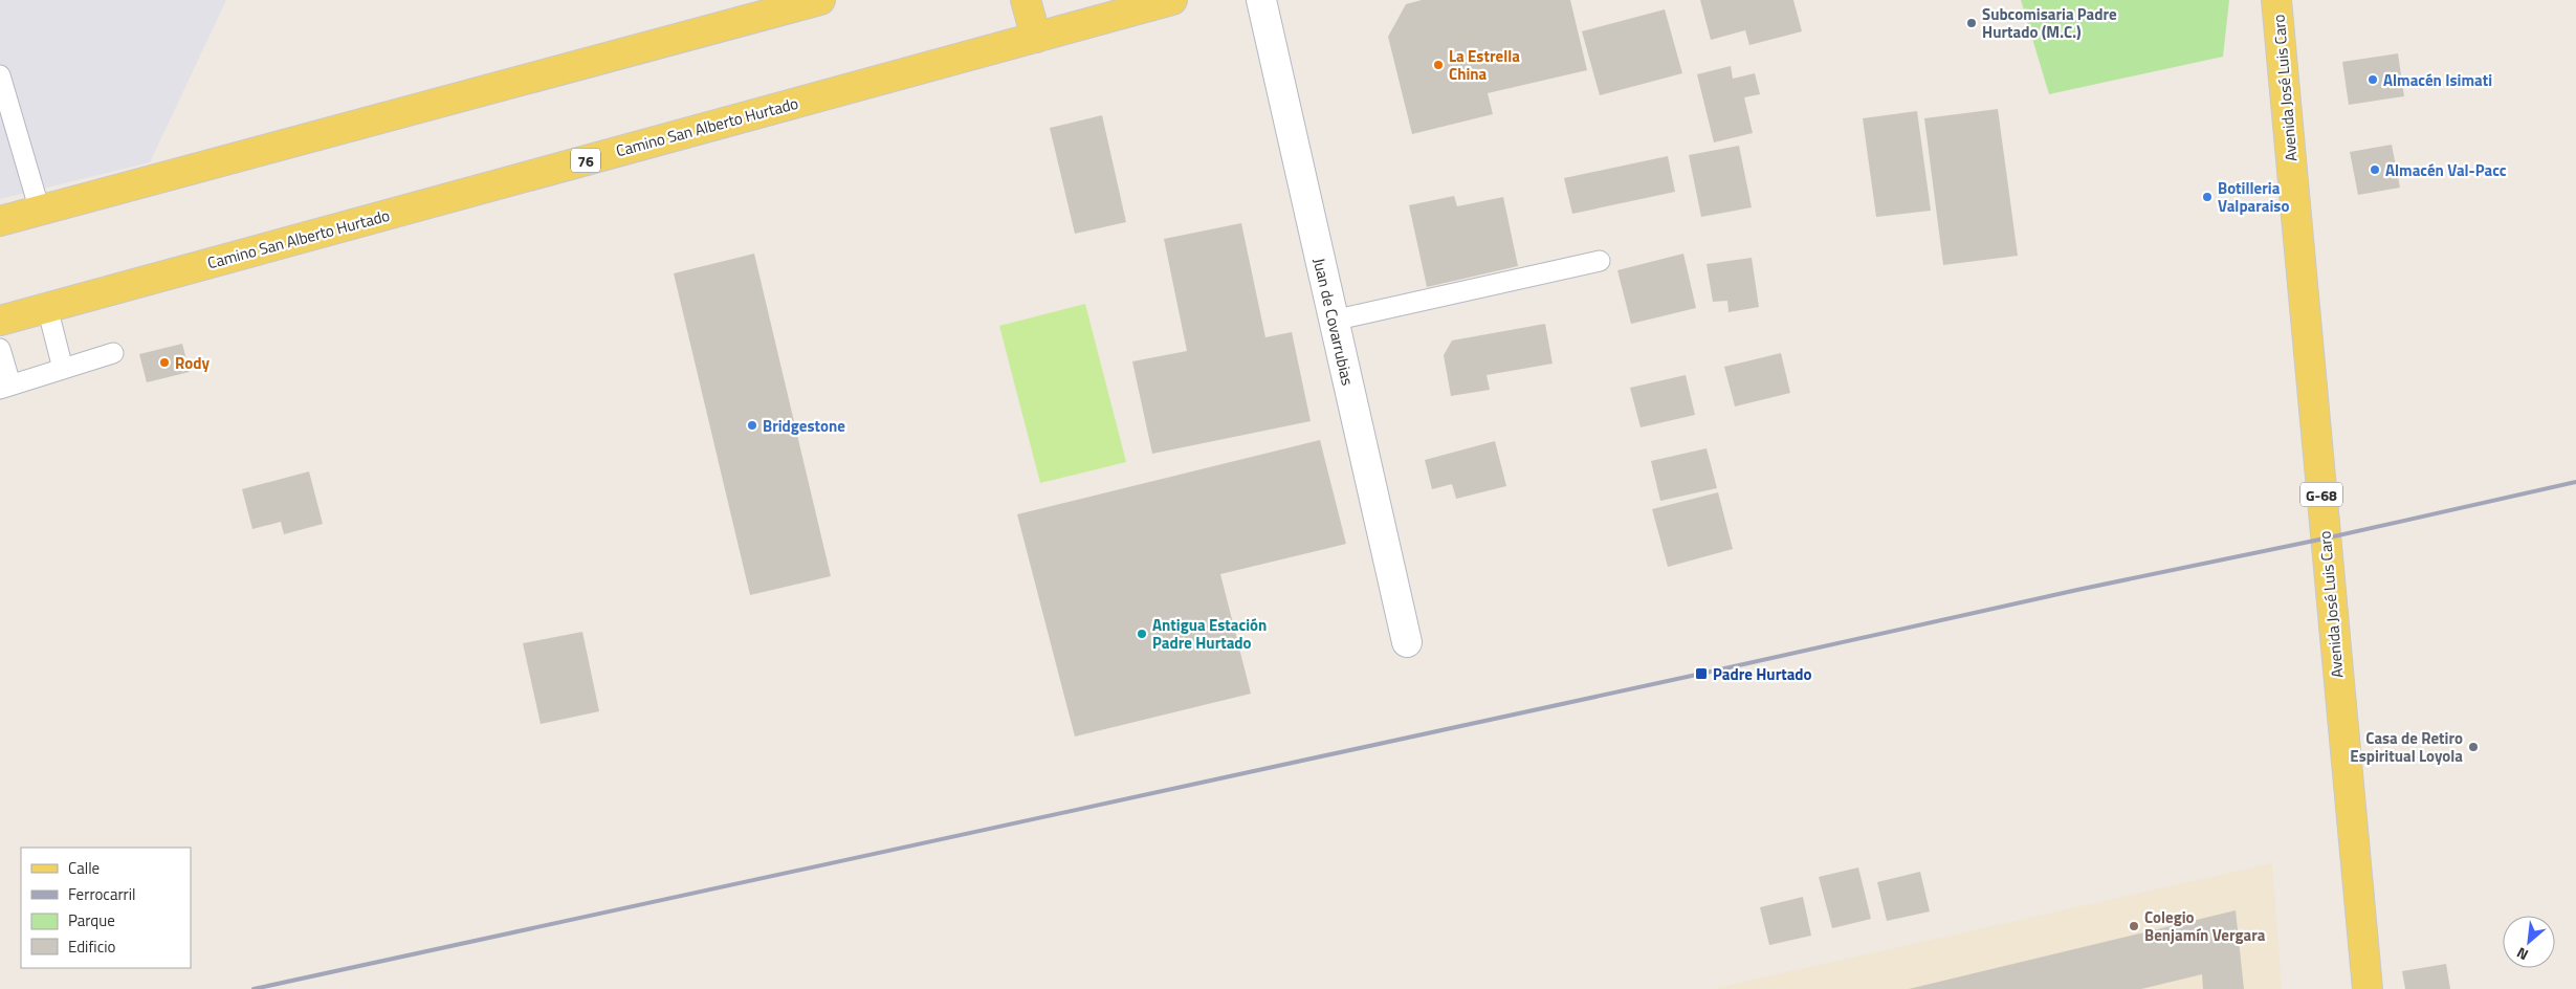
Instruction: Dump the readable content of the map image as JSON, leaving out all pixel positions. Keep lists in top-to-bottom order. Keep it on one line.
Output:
{"streets":{"main road":["Avenida José Luis Caro","Camino San Alberto Hurtado","76","G-68"],"street":["Juan de Covarrubias"]},"places":{"other":["Subcomisaria Padre Hurtado (M.C.)","La Estrella China","Almacén Isimati","Almacén Val-Pacc","Botilleria Valparaiso","Rody","Bridgestone","Antigua Estación Padre Hurtado","Casa de Retiro Espiritual Loyola","Colegio Benjamín Vergara"],"transit":["Padre Hurtado"]},"legend":["Calle","Ferrocarril","Parque","Edificio"],"north":"bottom left"}
